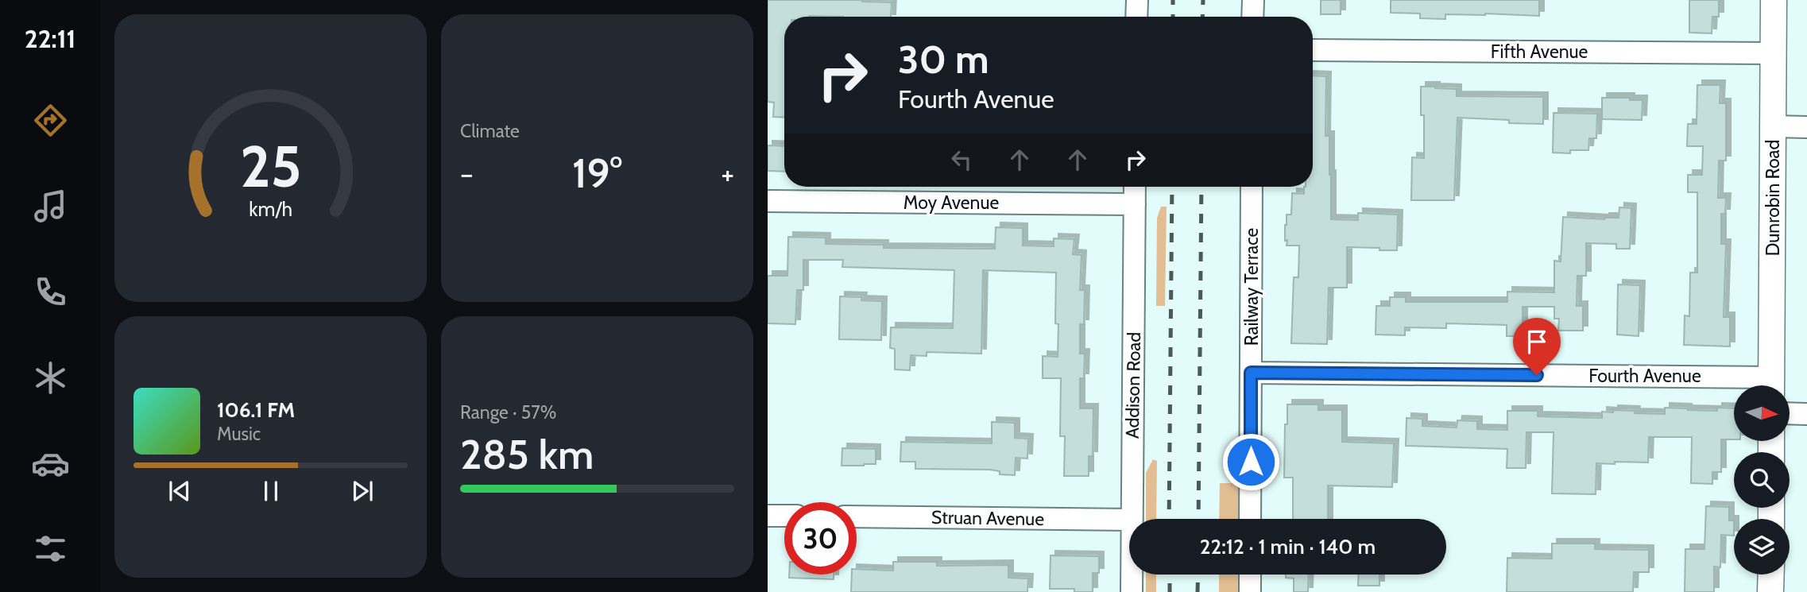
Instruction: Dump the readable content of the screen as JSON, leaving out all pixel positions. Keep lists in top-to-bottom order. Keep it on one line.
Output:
{"streets":{"street":["Fifth Avenue","Dunrobin Road","Moy Avenue","Railway Terrace","Fourth Avenue","Addison Road","Struan Avenue"]},"crossings":[["Fifth Avenue","Dunrobin Road"],["Moy Avenue","Addison Road"],["Railway Terrace","Fourth Avenue"]],"north":"right","page":{"tabs":"22:11","tile":["Climate",["Range · 57%","285 km"]],"turn":["30 m","Fourth Avenue"],"heat":["−","19°","+"],"song":["106.1 FM","Music"],"limit":"30","trip":"22:12 · 1 min · 140 m","gauge":["25","km/h"]}}
